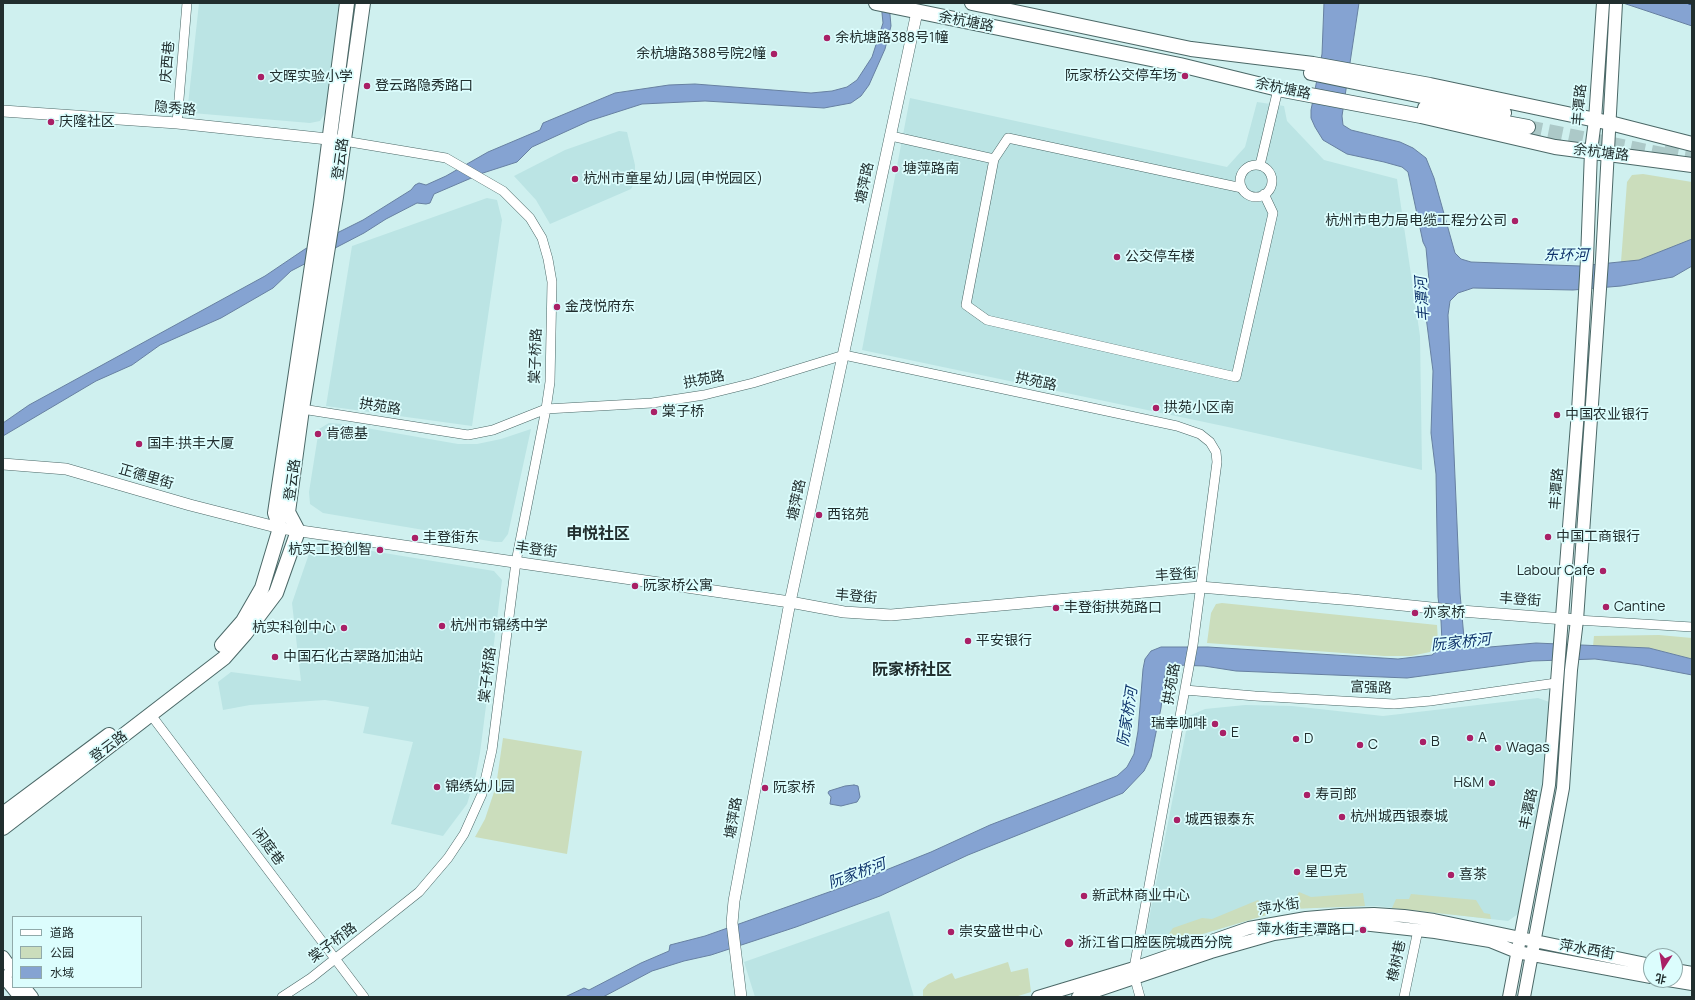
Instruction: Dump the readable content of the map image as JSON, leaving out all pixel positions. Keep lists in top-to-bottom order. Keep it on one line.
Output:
{"streets":{"main road":["余杭塘路","丰潭路","登云路","萍水街","萍水西街"],"street":["庆西巷","隐秀路","塘萍路","棠子桥路","拱苑路","正德里街","丰登街","富强路","闲庭巷","橡树巷"]},"crossings":[["余杭塘路","丰潭路"],["余杭塘路","塘萍路"],["庆西巷","隐秀路"],["丰潭路","丰登街"],["丰潭路","富强路"],["丰潭路","萍水街"],["丰潭路","萍水西街"],["隐秀路","登云路"],["隐秀路","棠子桥路"],["登云路","棠子桥路"],["登云路","拱苑路"],["登云路","正德里街"],["登云路","丰登街"],["登云路","闲庭巷"],["塘萍路","拱苑路"],["塘萍路","丰登街"],["棠子桥路","拱苑路"],["棠子桥路","丰登街"],["棠子桥路","闲庭巷"],["拱苑路","丰登街"],["拱苑路","富强路"],["拱苑路","萍水街"],["正德里街","丰登街"],["萍水街","萍水西街"],["萍水街","橡树巷"]],"districts":["申悦社区","阮家桥社区"],"water":["东环河","丰潭河","阮家桥河"],"places":["余杭塘路388号1幢","余杭塘路388号院2幢","阮家桥公交停车场","文晖实验小学","登云路隐秀路口","庆隆社区","塘萍路南","杭州市童星幼儿园(申悦园区)","杭州市电力局电缆工程分公司","公交停车楼","金茂悦府东","拱苑小区南","棠子桥","中国农业银行","肯德基","国丰·拱丰大厦","西铭苑","中国工商银行","丰登街东","杭实工投创智","Labour Cafe","阮家桥公寓","Cantine","丰登街拱苑路口","亦家桥","杭州市锦绣中学","杭实科创中心","平安银行","中国石化古翠路加油站","瑞幸咖啡","E","A","D","B","C","Wagas","H&M","锦绣幼儿园","阮家桥","寿司郎","杭州城西银泰城","城西银泰东","星巴克","喜茶","新武林商业中心","萍水街丰潭路口","崇安盛世中心","浙江省口腔医院城西分院"],"legend":["道路","公园","水域"],"north":"bottom"}
